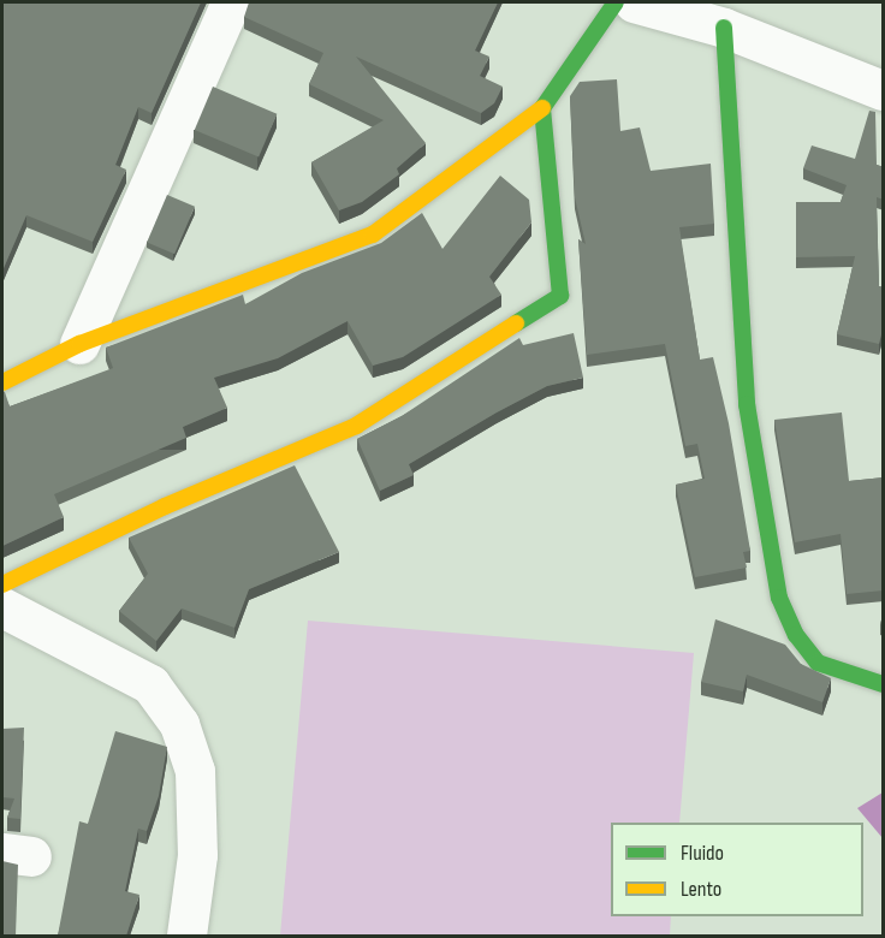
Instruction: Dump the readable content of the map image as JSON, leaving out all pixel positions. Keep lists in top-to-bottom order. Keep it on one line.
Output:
{"legend":["Fluido","Lento"]}
